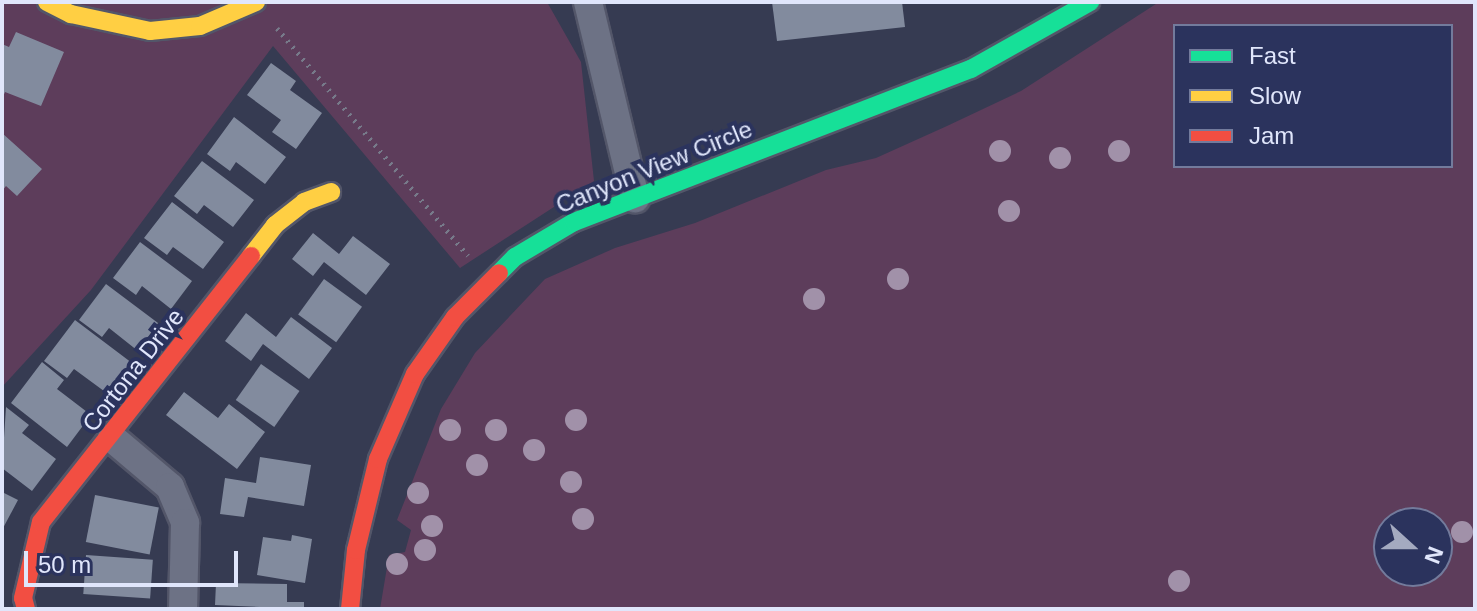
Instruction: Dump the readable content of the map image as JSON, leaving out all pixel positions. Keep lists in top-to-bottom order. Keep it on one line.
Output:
{"streets":{"street":["Canyon View Circle","Cortona Drive"]},"legend":["Fast","Slow","Jam"],"scale_bar":"50 m","north":"right"}
